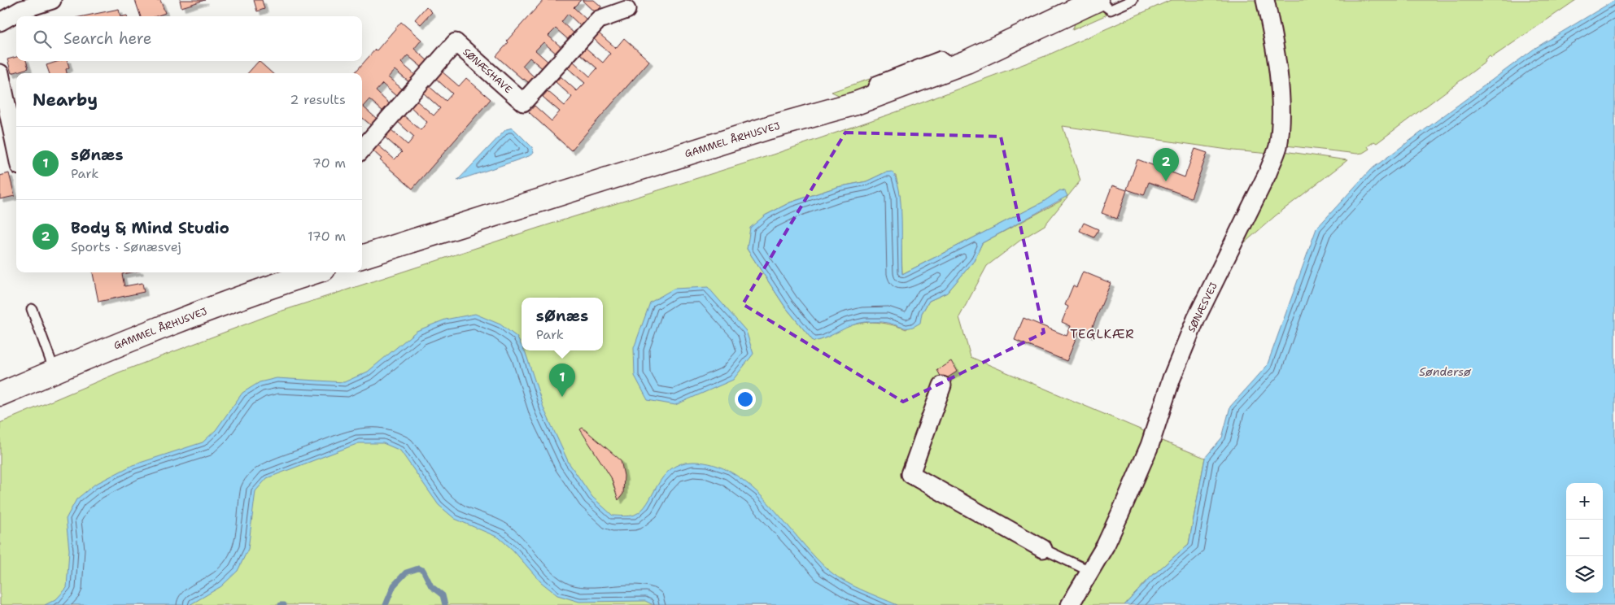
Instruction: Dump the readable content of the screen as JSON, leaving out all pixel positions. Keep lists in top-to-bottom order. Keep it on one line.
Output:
{"streets":{"street":["SØNÆSHAVE","GAMMEL ÅRHUSVEJ","SØNÆSVEJ"]},"districts":["TEGLKÆR"],"water":["Søndersø"],"page":{"search":"Search here","heading":["Nearby","2 results"],"list":[{"mark":"1","name":"sØnæs","note":"Park","value":"70 m"},{"mark":"2","name":"Body & Mind Studio","note":"Sports · Sønæsvej","value":"170 m"}],"pins":["2","1"],"popup":["sØnæs","Park"],"map_buttons":["+","−"]}}
